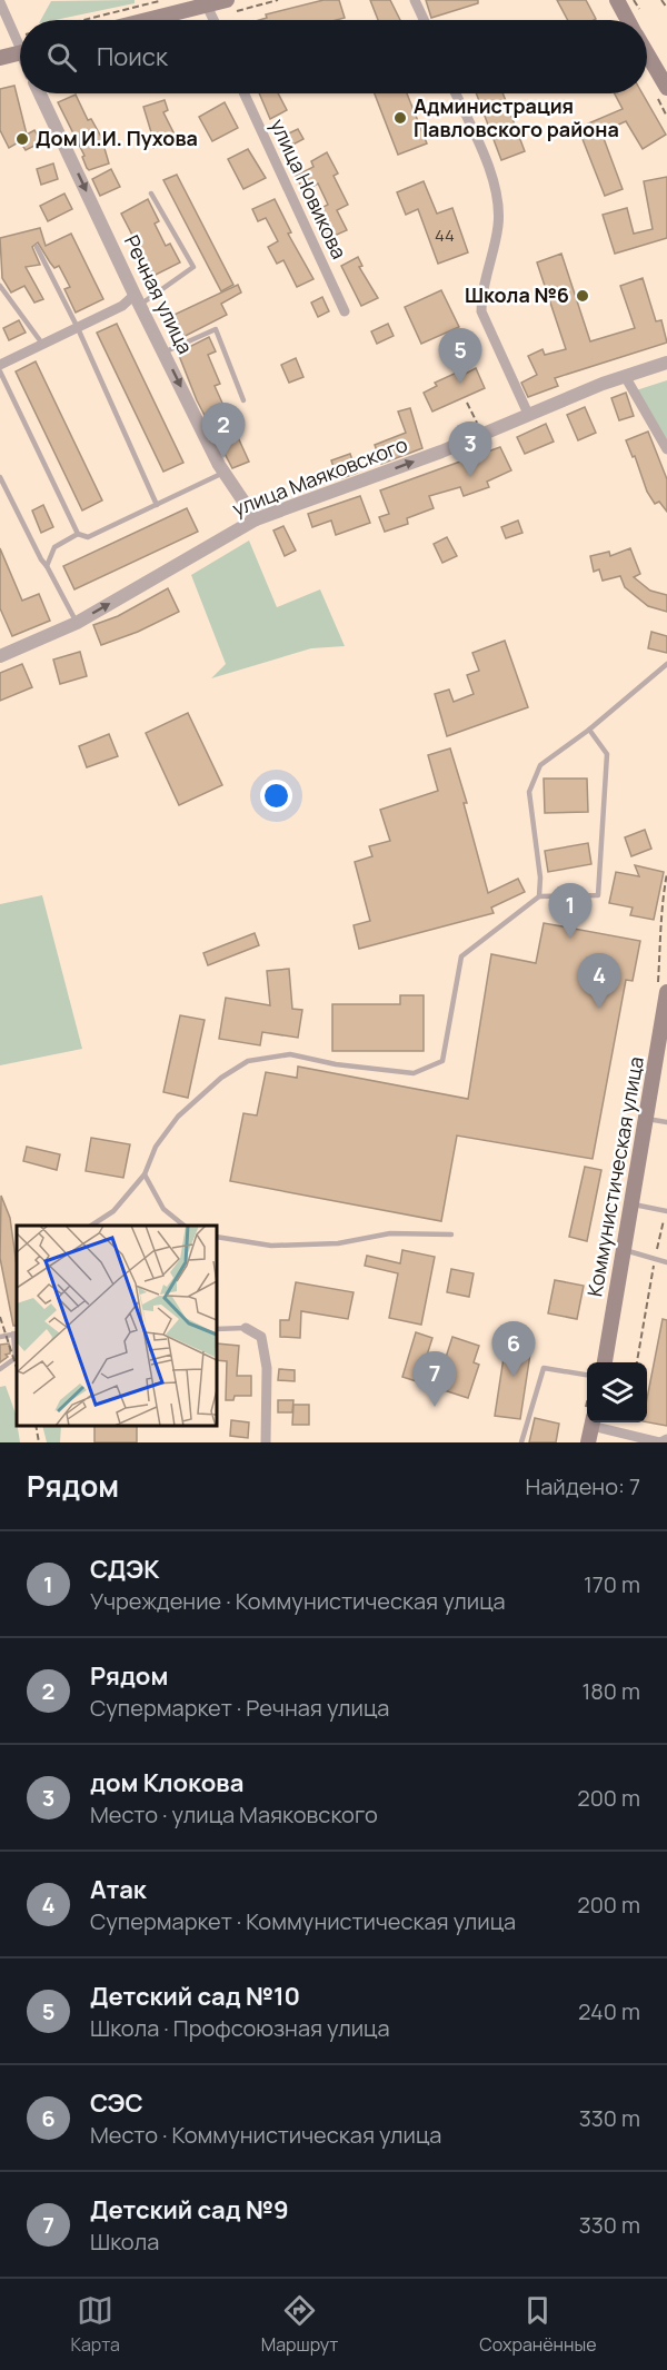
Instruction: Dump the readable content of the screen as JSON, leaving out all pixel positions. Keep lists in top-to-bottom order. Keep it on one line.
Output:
{"streets":{"main road":["Коммунистическая улица"],"street":["улица Новикова","Речная улица","улица Маяковского"]},"crossings":[["Речная улица","улица Маяковского"]],"one_way":["Речная улица","улица Маяковского"],"places":["Администрация Павловского района","Дом И.И. Пухова","Школа №6"],"house_numbers":["44"],"page":{"search":"Поиск","pins":["5","2","3","1","4","6","7"],"heading":["Рядом","Найдено: 7"],"list":[{"mark":"1","name":"СДЭК","note":"Учреждение · Коммунистическая улица","value":"170 m"},{"mark":"2","name":"Рядом","note":"Супермаркет · Речная улица","value":"180 m"},{"mark":"3","name":"дом Клокова","note":"Место · улица Маяковского","value":"200 m"},{"mark":"4","name":"Атак","note":"Супермаркет · Коммунистическая улица","value":"200 m"},{"mark":"5","name":"Детский сад №10","note":"Школа · Профсоюзная улица","value":"240 m"},{"mark":"6","name":"СЭС","note":"Место · Коммунистическая улица","value":"330 m"},{"mark":"7","name":"Детский сад №9","note":"Школа","value":"330 m"}],"nav":["Карта","Маршрут","Сохранённые"]}}
